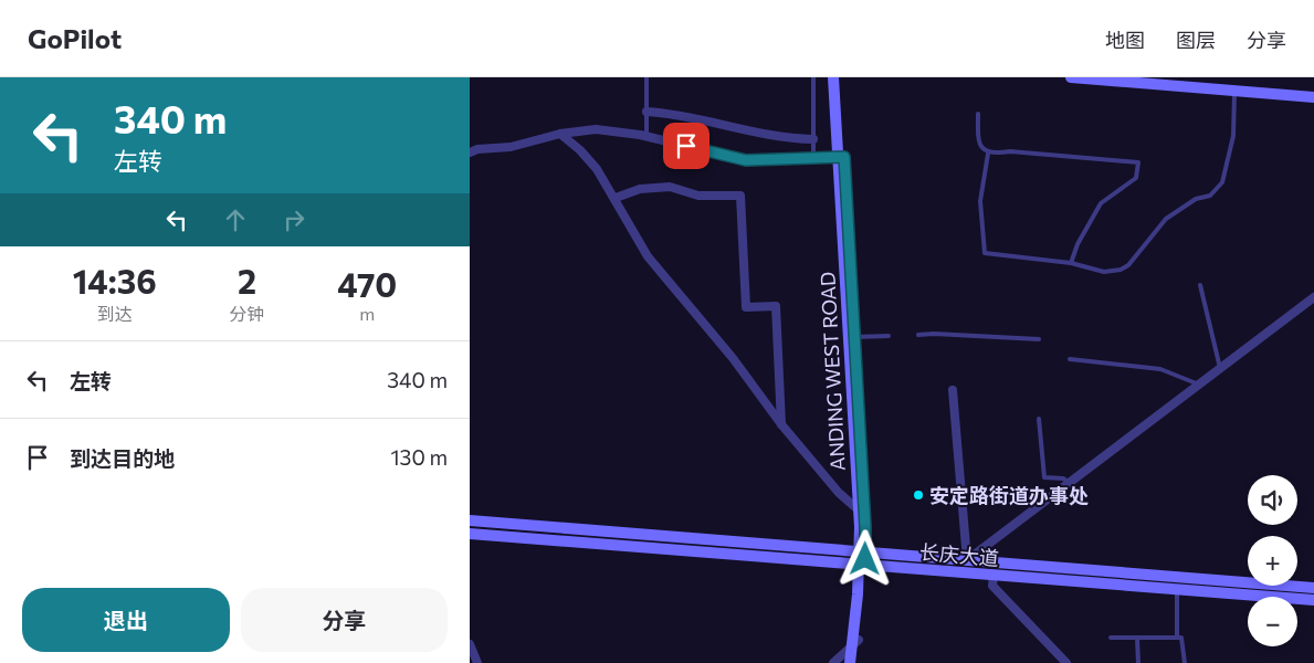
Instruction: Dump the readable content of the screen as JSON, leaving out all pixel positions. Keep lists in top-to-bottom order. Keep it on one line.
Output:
{"streets":{"main road":["ANDING WEST ROAD","长庆大道"]},"crossings":[["ANDING WEST ROAD","长庆大道"]],"places":["安定路街道办事处"],"page":{"header":"GoPilot","nav":["地图","图层","分享"],"turn":["340 m","左转"],"eta":["14:36","到达","2","分钟","470","m"],"list":[{"name":"左转","value":"340 m"},{"name":"到达目的地","value":"130 m"}],"map_buttons":["+","−"],"buttons":["退出","分享"]}}
